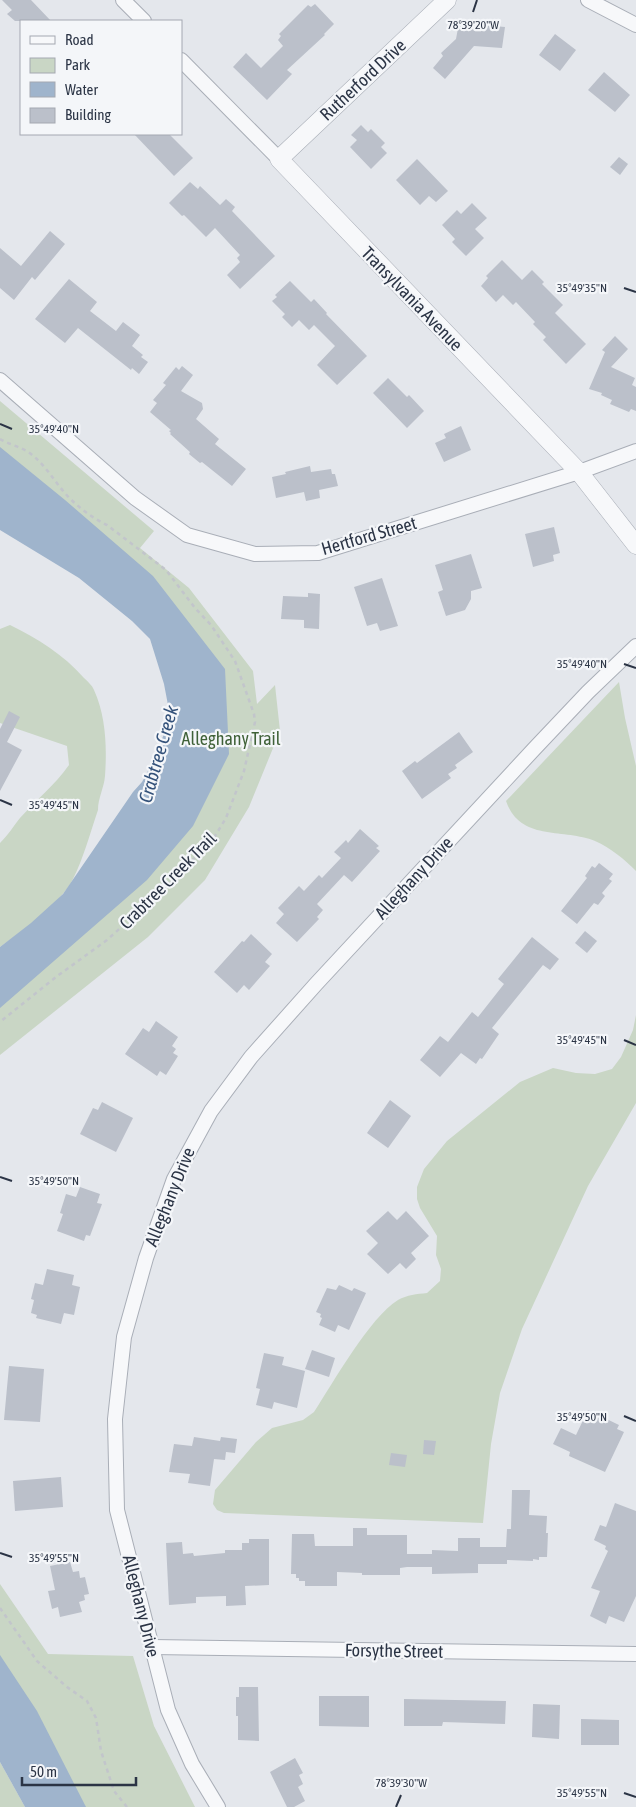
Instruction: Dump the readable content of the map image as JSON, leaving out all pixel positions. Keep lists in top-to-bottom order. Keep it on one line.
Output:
{"streets":{"street":["Rutherford Drive","Transylvania Avenue","Hertford Street","Alleghany Drive","Forsythe Street"],"path":["Crabtree Creek Trail"]},"crossings":[["Rutherford Drive","Transylvania Avenue"],["Transylvania Avenue","Hertford Street"],["Alleghany Drive","Forsythe Street"]],"water":["Crabtree Creek"],"parks":["Alleghany Trail"],"legend":["Road","Park","Water","Building"],"scale_bar":"50 m","coordinates":["78°39'20\"W","35°49'35\"N","35°49'40\"N","35°49'45\"N","35°49'50\"N","35°49'55\"N","78°39'30\"W"]}
